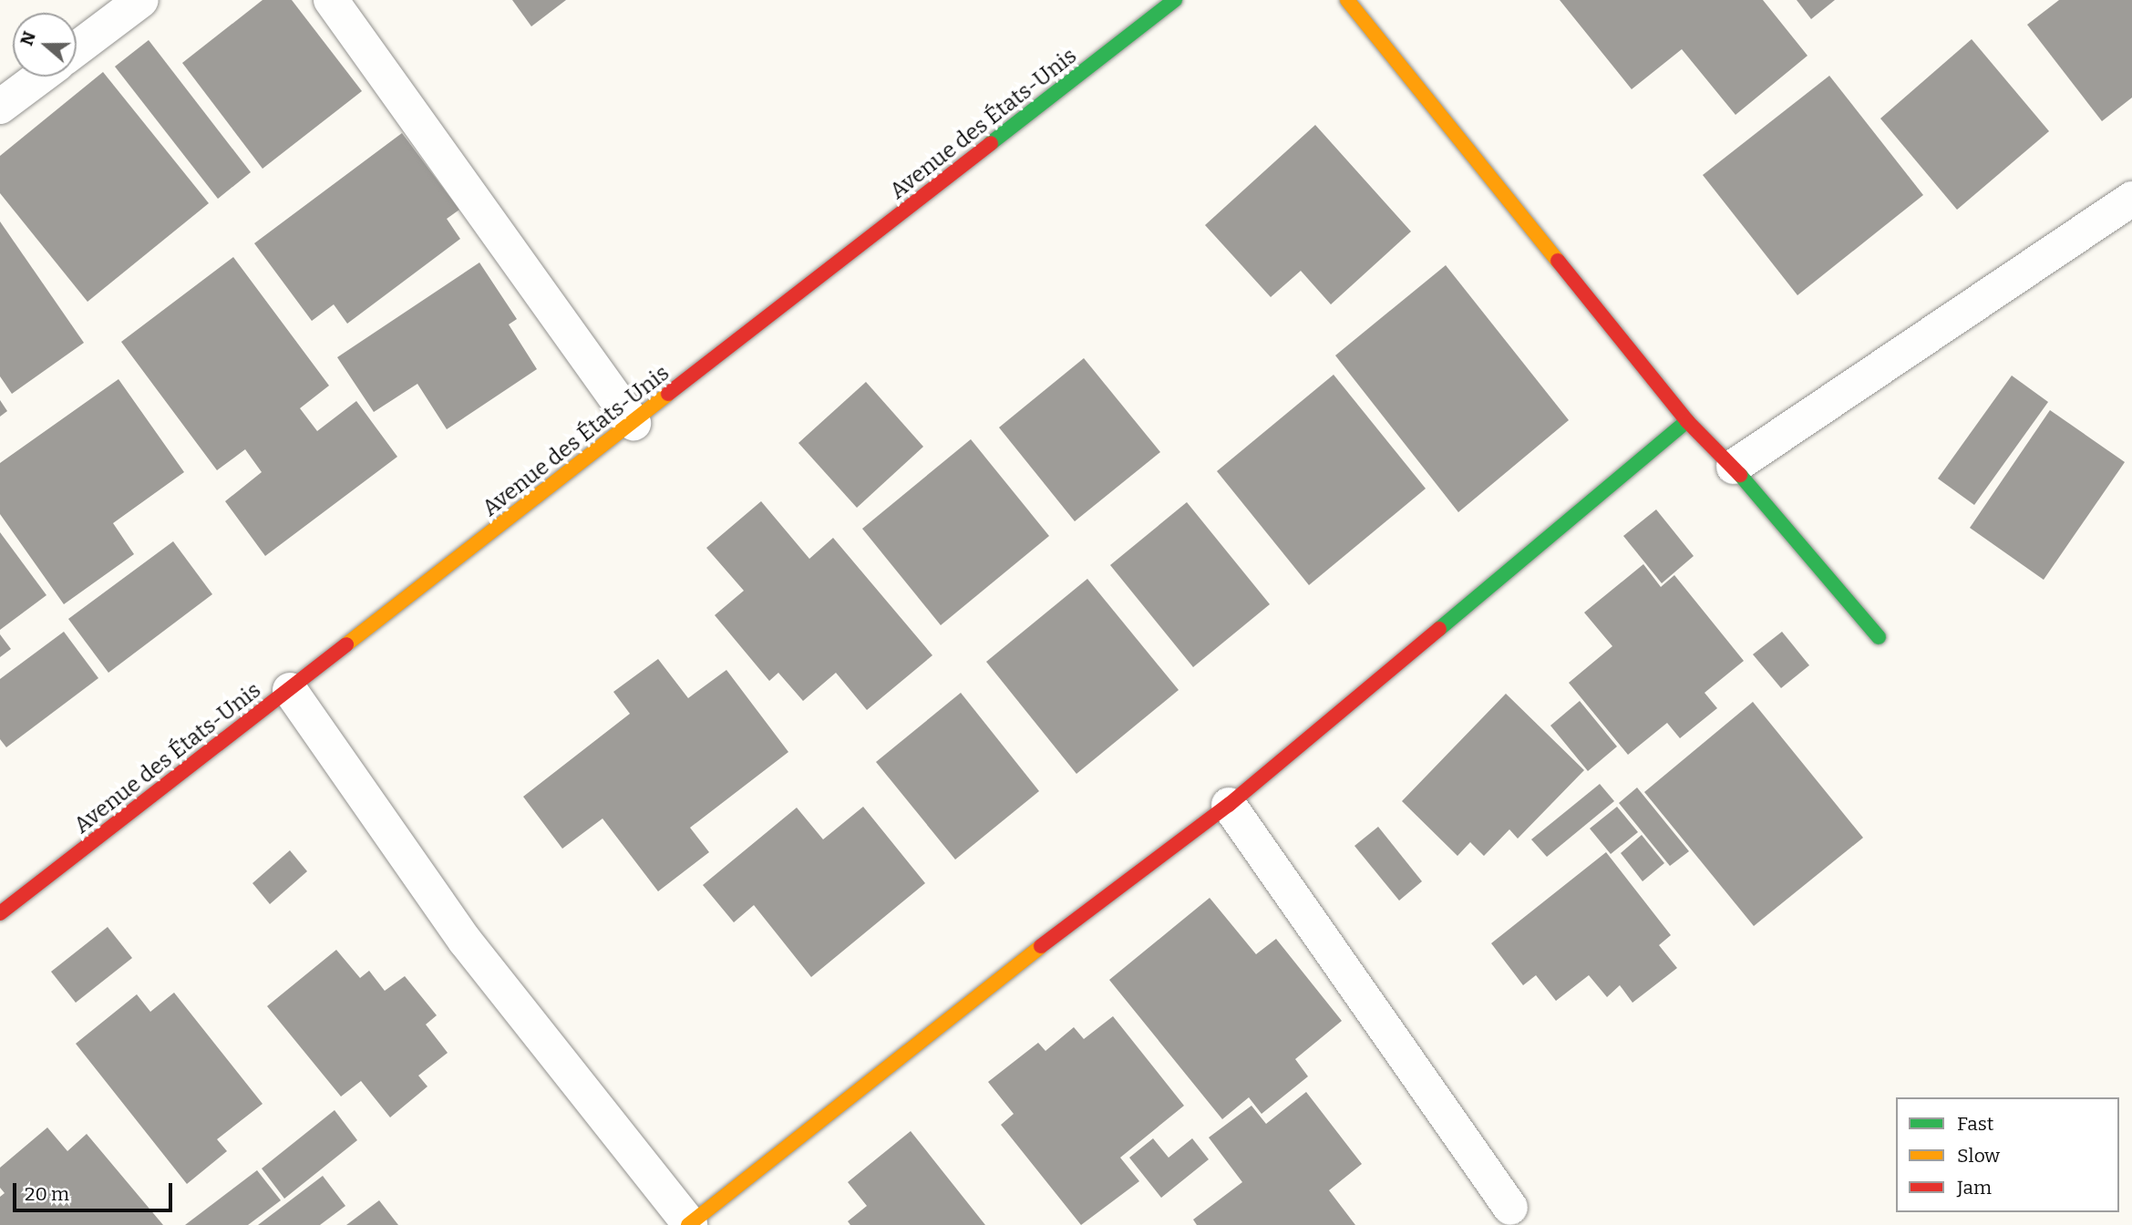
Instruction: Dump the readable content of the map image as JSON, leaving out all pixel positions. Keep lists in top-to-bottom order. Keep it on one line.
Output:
{"streets":{"street":["Avenue des États-Unis"]},"legend":["Fast","Slow","Jam"],"scale_bar":"20 m","north":"left"}
